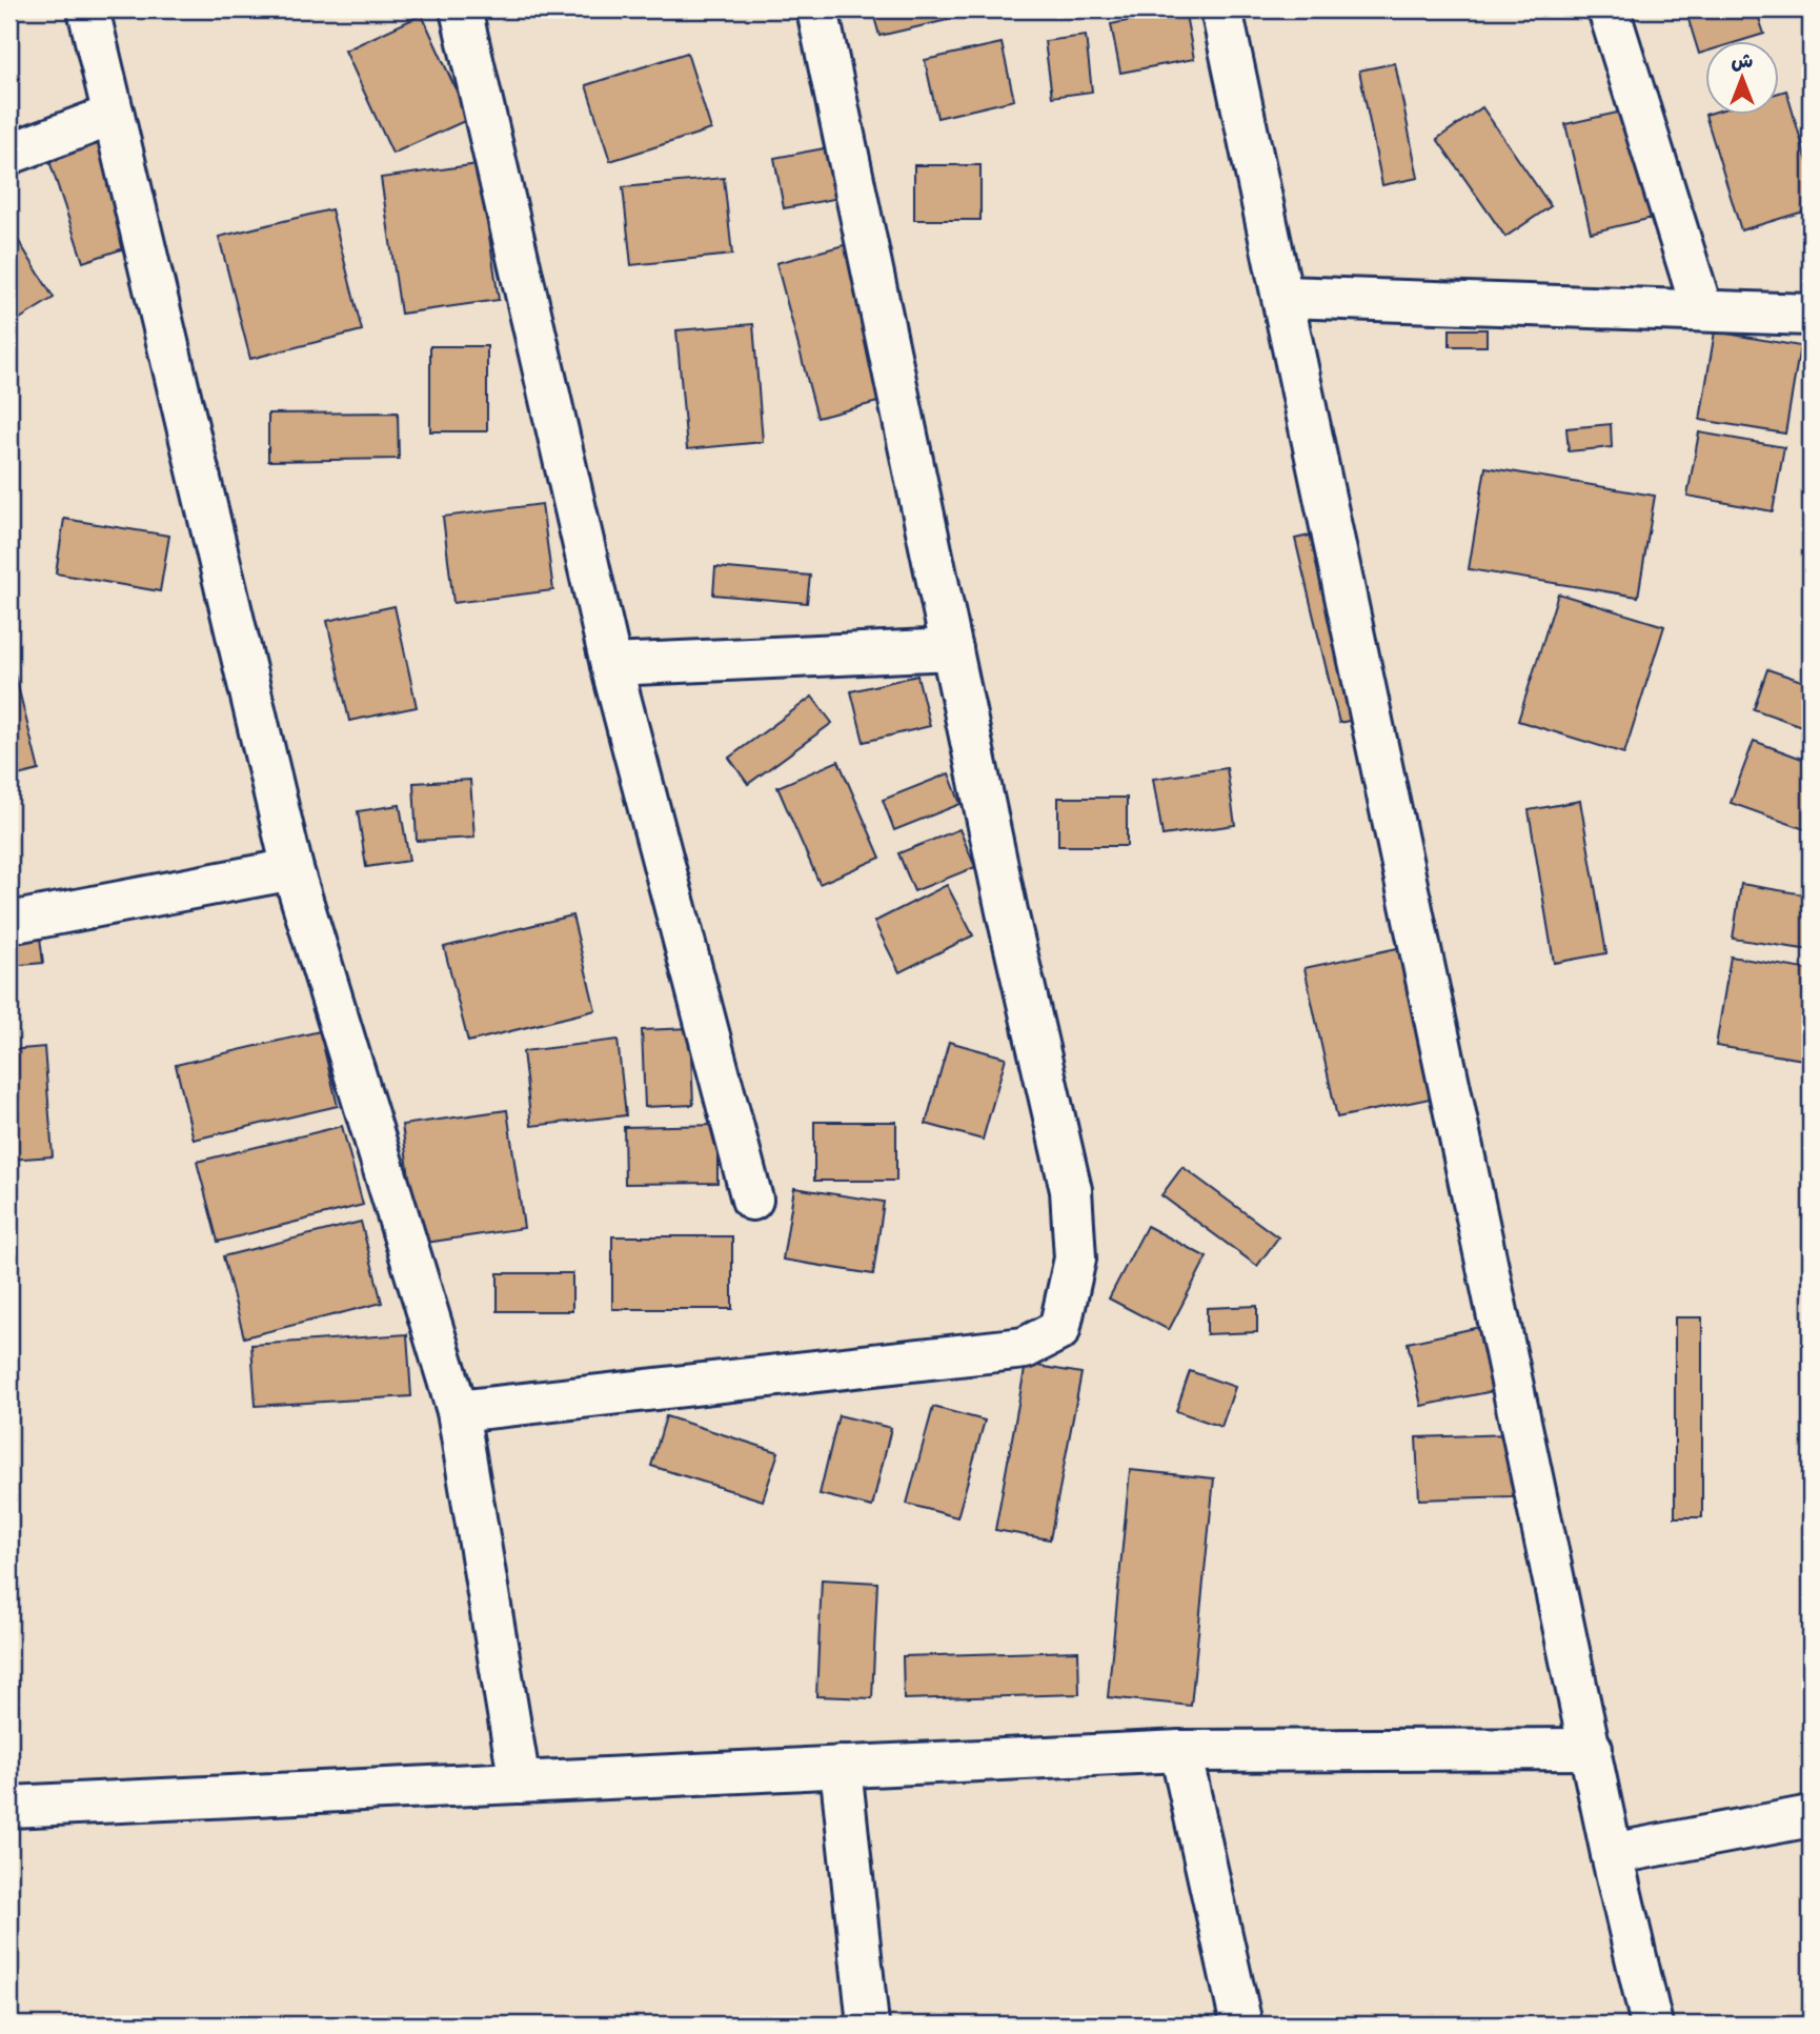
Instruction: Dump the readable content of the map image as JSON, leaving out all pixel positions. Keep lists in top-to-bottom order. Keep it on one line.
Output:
{"north":"top"}
